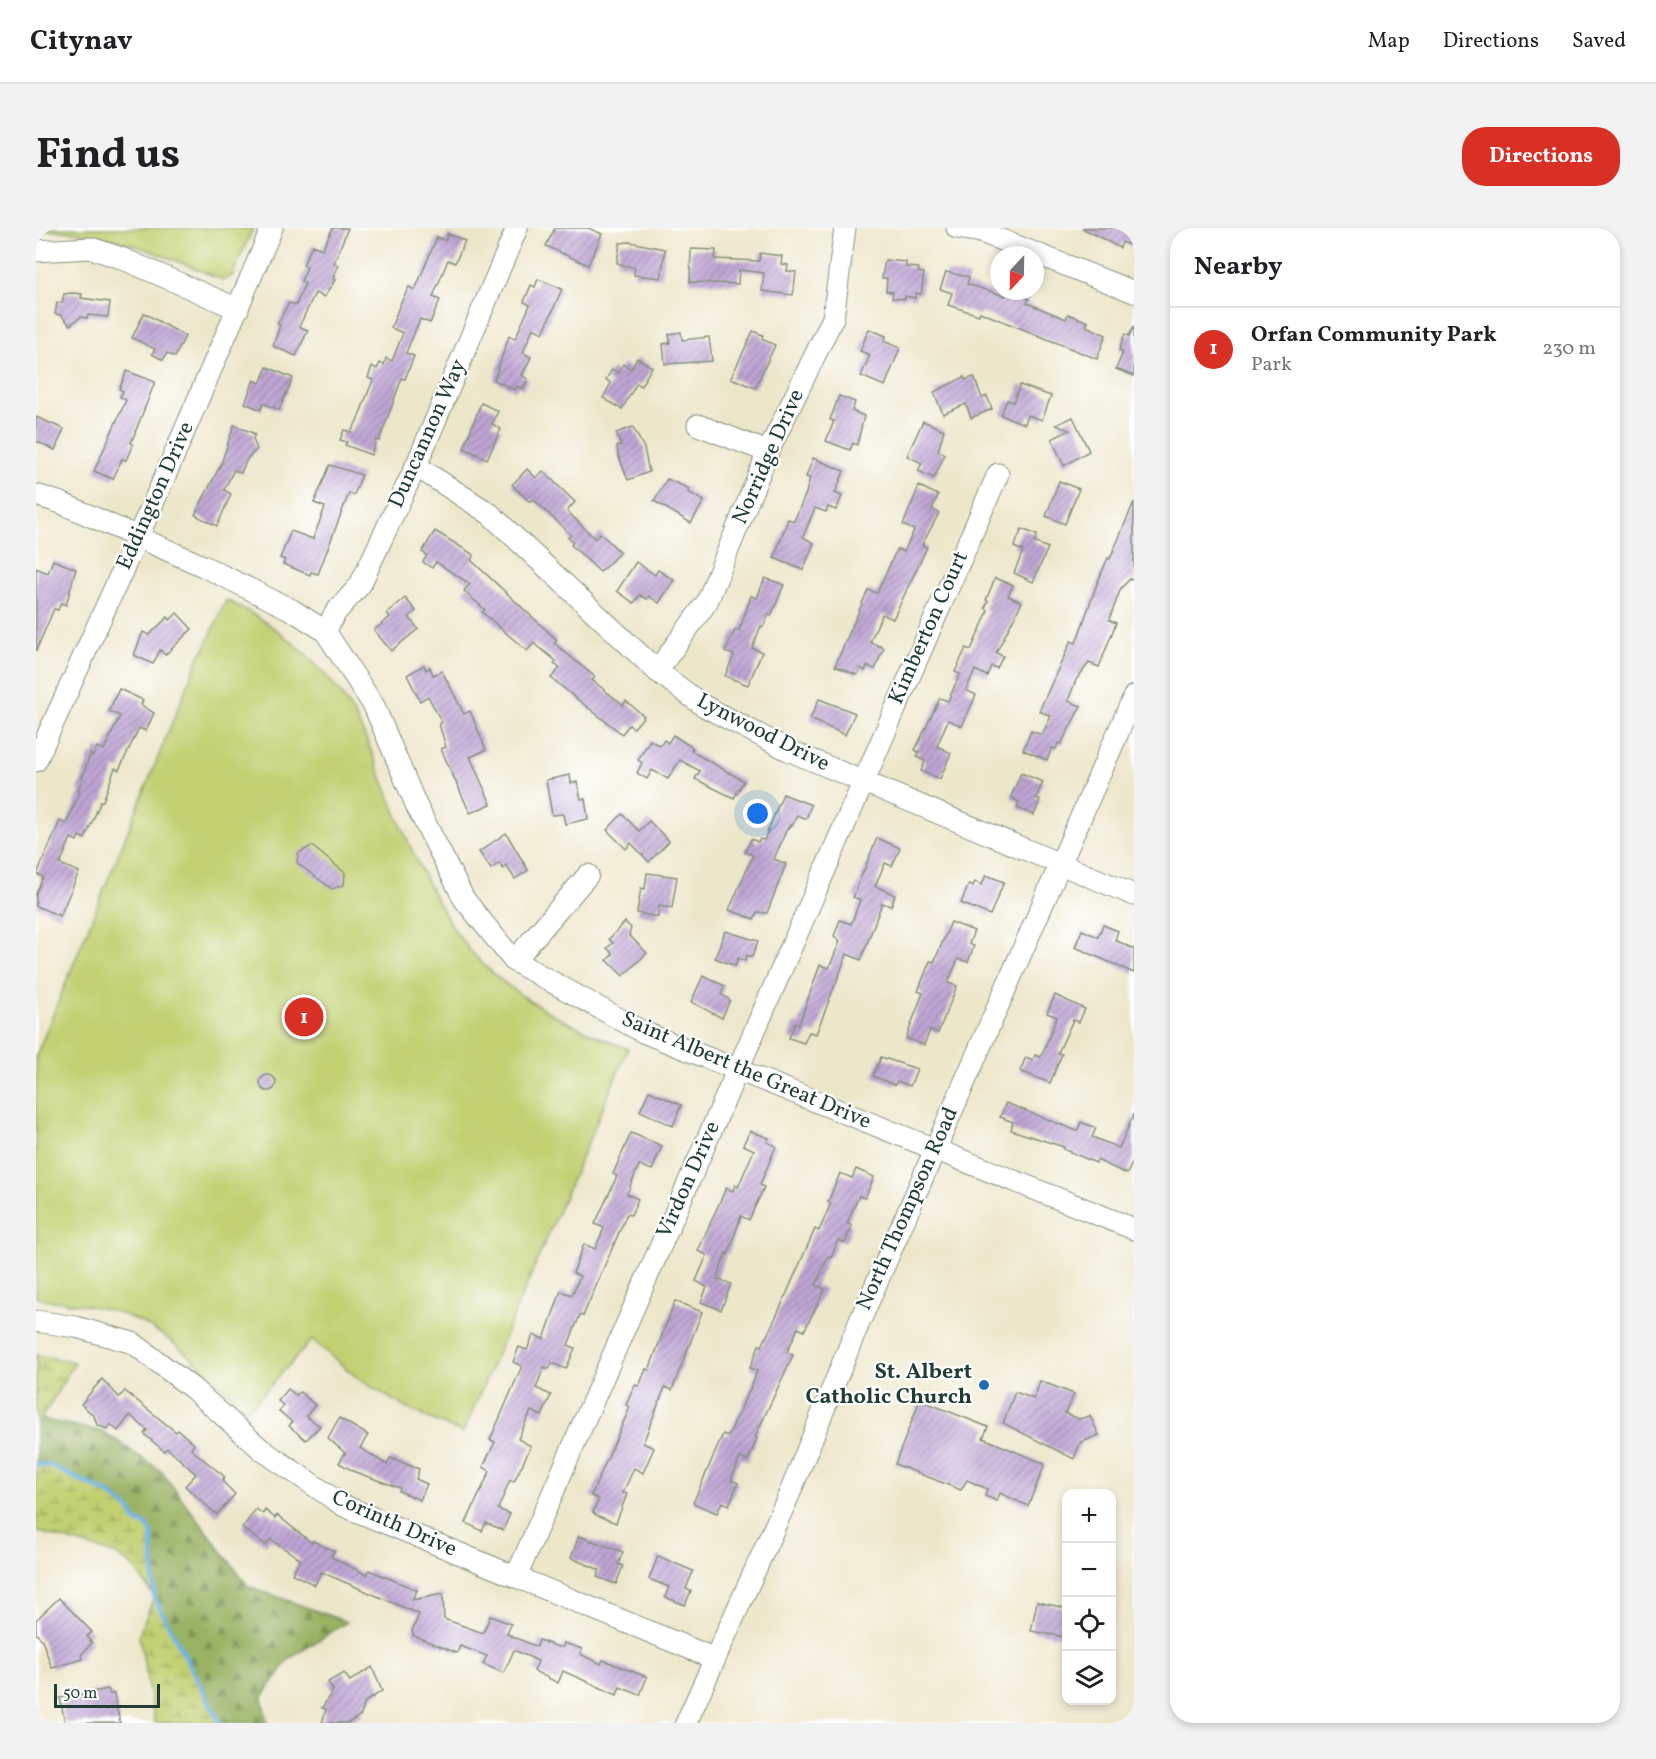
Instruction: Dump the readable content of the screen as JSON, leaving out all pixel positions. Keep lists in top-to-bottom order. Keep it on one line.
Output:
{"streets":{"street":["Duncannon Way","Norridge Drive","Eddington Drive","Kimberton Court","Lynwood Drive","Saint Albert the Great Drive","Virdon Drive","North Thompson Road","Corinth Drive"]},"crossings":[["Duncannon Way","Lynwood Drive"],["Duncannon Way","Saint Albert the Great Drive"],["Norridge Drive","Lynwood Drive"],["Eddington Drive","Saint Albert the Great Drive"],["Kimberton Court","Lynwood Drive"],["Kimberton Court","Virdon Drive"],["Lynwood Drive","Virdon Drive"],["Lynwood Drive","North Thompson Road"],["Saint Albert the Great Drive","Virdon Drive"],["Saint Albert the Great Drive","North Thompson Road"],["Virdon Drive","Corinth Drive"],["North Thompson Road","Corinth Drive"]],"places":["St. Albert Catholic Church"],"scale_bar":"50 m","north":"bottom","page":{"header":"Citynav","nav":["Map","Directions","Saved"],"title":"Find us","buttons":"Directions","heading":"Nearby","list":[{"mark":"1","name":"Orfan Community Park","note":"Park","value":"230 m"}],"pins":"1","map_buttons":["+","−"],"scale":"50 m"}}
